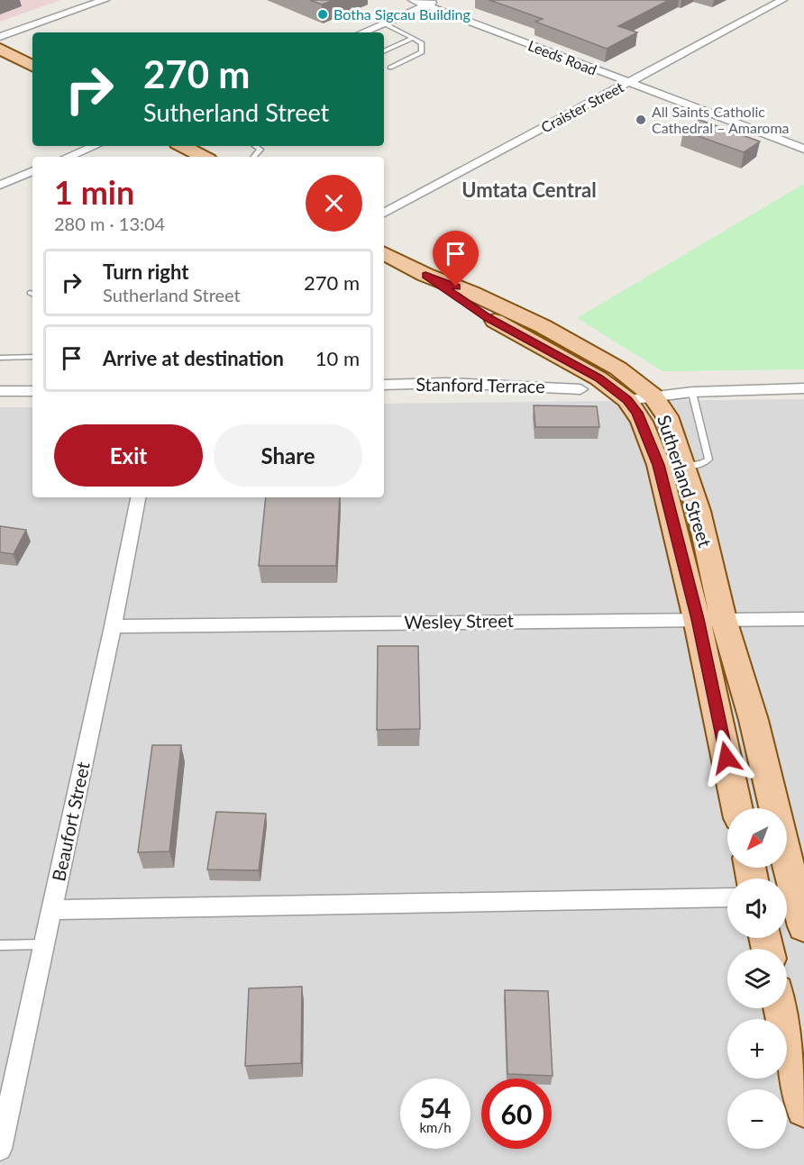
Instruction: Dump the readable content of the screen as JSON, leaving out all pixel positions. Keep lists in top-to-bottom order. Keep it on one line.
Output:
{"streets":{"main road":["Sutherland Street"],"street":["Leeds Road","Craister Street","Stanford Terrace","Wesley Street","Beaufort Street"]},"crossings":[["Leeds Road","Craister Street"],["Sutherland Street","Wesley Street"],["Wesley Street","Beaufort Street"]],"districts":["Umtata Central"],"places":["Botha Sigcau Building","All Saints Catholic Cathedral – Amaroma"],"north":"bottom left","page":{"turn":["270 m","Sutherland Street"],"heading":["1 min","280 m · 13:04"],"list":[{"name":"Turn right","note":"Sutherland Street","value":"270 m"},{"name":"Arrive at destination","value":"10 m"}],"buttons":["Exit","Share"],"map_buttons":["+","−"],"speed":"54 km/h","limit":"60"}}
